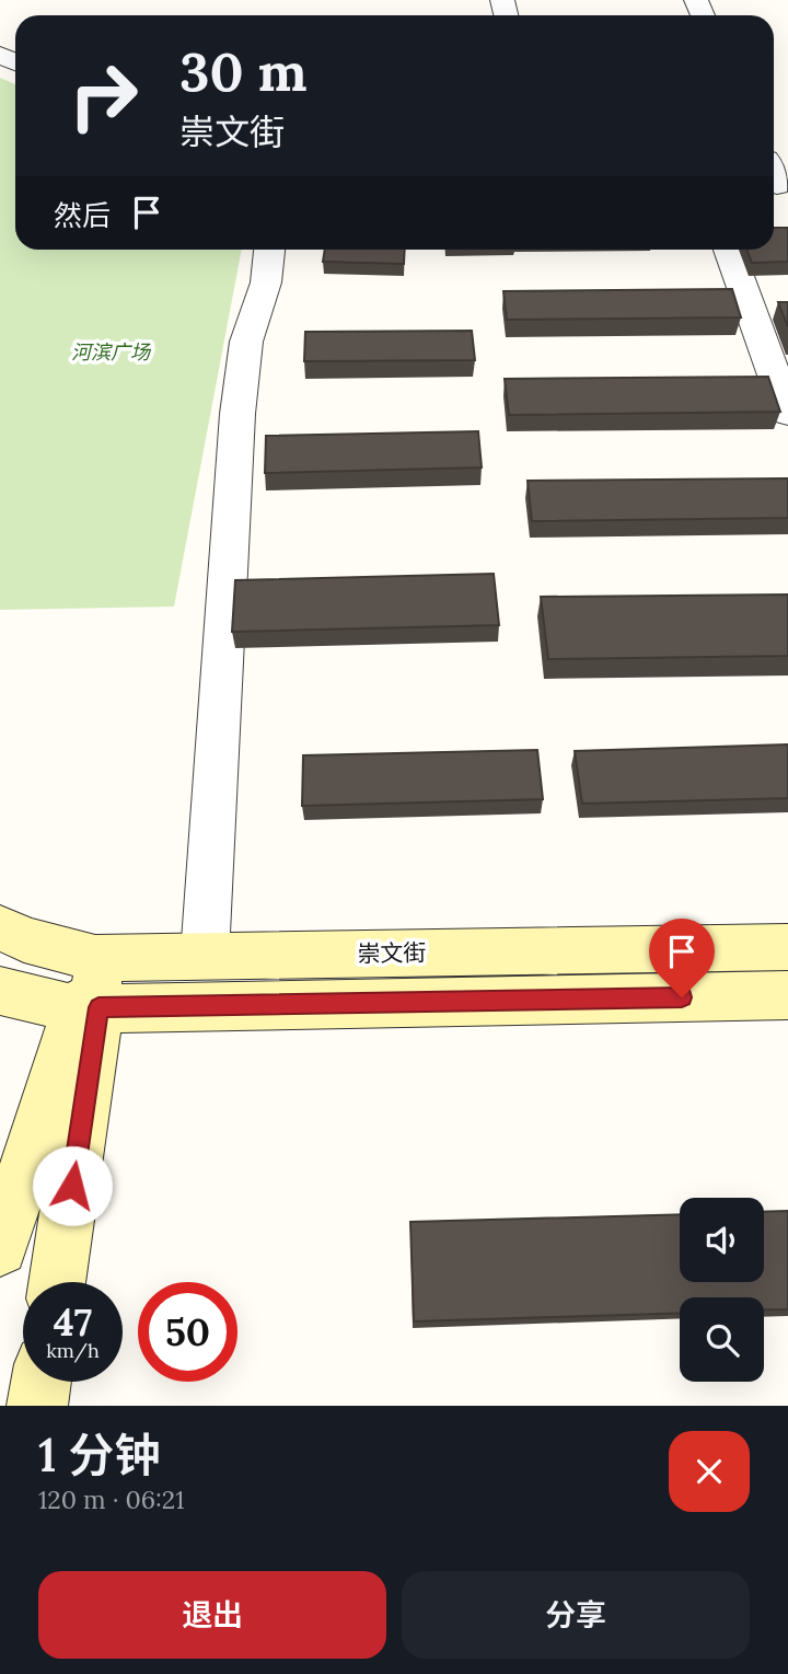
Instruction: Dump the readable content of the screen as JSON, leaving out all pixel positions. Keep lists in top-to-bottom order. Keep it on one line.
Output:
{"streets":{"street":["崇文街"]},"parks":["河滨广场"],"page":{"turn":["30 m","崇文街"],"then":"然后","speed":"47 km/h","limit":"50","heading":["1 分钟","120 m · 06:21"],"buttons":["退出","分享"]}}
